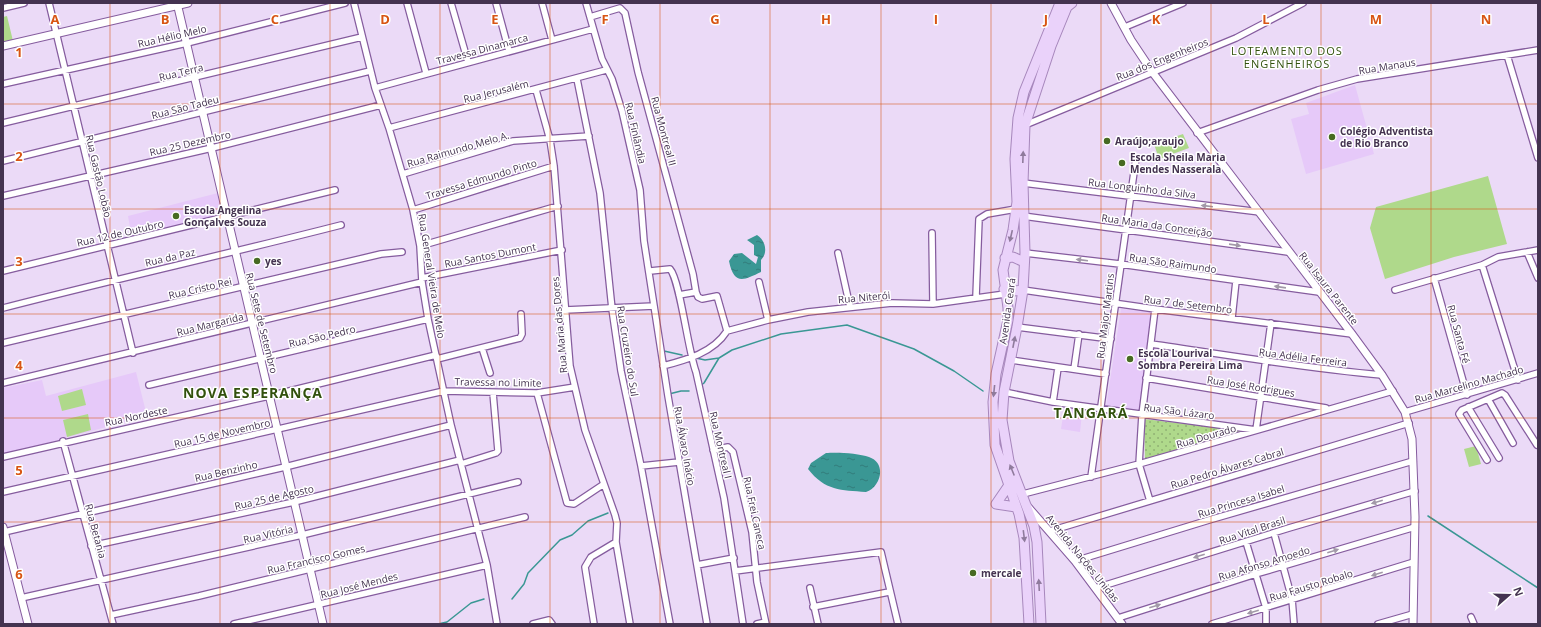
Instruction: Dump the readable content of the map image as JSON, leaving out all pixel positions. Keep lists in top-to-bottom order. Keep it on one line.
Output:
{"streets":{"main road":["Avenida Ceará"],"street":["Rua Hélio Melo","Travessa Dinamarca","Rua dos Engenheiros","Rua Manaus","Rua Terra","Rua Jerusalém","Rua São Tadeu","Rua Montreal II","Rua Finlândia","Rua 25 Dezembro","Rua Raimundo Melo A.","Rua Gastão Lobão","Travessa Edmundo Pinto","Rua Longuinho da Silva","Rua Maria da Conceição","Rua 12 de Outubro","Rua Santos Dumont","Rua da Paz","Rua São Raimundo","Rua General Vieira de Melo","Rua Cristo Rei","Rua Isaura Parente","Rua Niterói","Rua 7 de Setembro","Rua Major Martins","Rua Sete de Setembro","Rua Margarida","Rua Maria das Dores","Rua Santa Fé","Rua São Pedro","Rua Cruzeiro do Sul","Rua Adélia Ferreira","Travessa no Limite","Rua Marcelino Machado","Rua José Rodrigues","Rua São Lázaro","Rua Nordeste","Rua 15 de Novembro","Rua Dourado","Rua Montreal I","Rua Álvaro Inácio","Rua Pedro Álvares Cabral","Rua Benzinho","Rua 25 de Agosto","Rua Princesa Isabel","Rua Frei Caneca","Rua Vital Brasil","Rua Betania","Rua Vitória","Avenida Nações Unidas","Rua Francisco Gomes","Rua Afonso Amoedo","Rua José Mendes","Rua Fausto Robalo"]},"crossings":[["Rua Hélio Melo","Rua Gastão Lobão"],["Rua Hélio Melo","Rua Sete de Setembro"],["Travessa Dinamarca","Rua Finlândia"],["Travessa Dinamarca","Rua General Vieira de Melo"],["Rua dos Engenheiros","Rua Isaura Parente"],["Rua dos Engenheiros","Avenida Ceará"],["Rua Manaus","Rua Isaura Parente"],["Rua Terra","Rua Gastão Lobão"],["Rua Terra","Rua General Vieira de Melo"],["Rua Terra","Rua Sete de Setembro"],["Rua Jerusalém","Rua Finlândia"],["Rua Jerusalém","Rua General Vieira de Melo"],["Rua Jerusalém","Rua Maria das Dores"],["Rua Jerusalém","Rua Cruzeiro do Sul"],["Rua São Tadeu","Rua Gastão Lobão"],["Rua São Tadeu","Rua General Vieira de Melo"],["Rua São Tadeu","Rua Sete de Setembro"],["Rua Montreal II","Rua Finlândia"],["Rua Finlândia","Rua Montreal I"],["Rua Finlândia","Rua Álvaro Inácio"],["Rua 25 Dezembro","Rua Gastão Lobão"],["Rua 25 Dezembro","Rua General Vieira de Melo"],["Rua 25 Dezembro","Rua Sete de Setembro"],["Rua Raimundo Melo A.","Rua General Vieira de Melo"],["Rua Raimundo Melo A.","Rua Maria das Dores"],["Rua Raimundo Melo A.","Rua Cruzeiro do Sul"],["Rua Gastão Lobão","Rua 12 de Outubro"],["Rua Gastão Lobão","Rua da Paz"],["Rua Gastão Lobão","Rua Cristo Rei"],["Rua Gastão Lobão","Rua Margarida"],["Travessa Edmundo Pinto","Rua General Vieira de Melo"],["Travessa Edmundo Pinto","Rua Maria das Dores"],["Rua Longuinho da Silva","Rua Isaura Parente"],["Rua Longuinho da Silva","Avenida Ceará"],["Rua Longuinho da Silva","Rua Major Martins"],["Rua Maria da Conceição","Rua Isaura Parente"],["Rua Maria da Conceição","Avenida Ceará"],["Rua Maria da Conceição","Rua Major Martins"],["Rua 12 de Outubro","Rua Sete de Setembro"],["Rua Santos Dumont","Rua General Vieira de Melo"],["Rua Santos Dumont","Rua Margarida"],["Rua Santos Dumont","Rua Maria das Dores"],["Rua da Paz","Rua Sete de Setembro"],["Rua São Raimundo","Rua Isaura Parente"],["Rua São Raimundo","Avenida Ceará"],["Rua São Raimundo","Rua Major Martins"],["Rua General Vieira de Melo","Rua Margarida"],["Rua General Vieira de Melo","Rua São Pedro"],["Rua General Vieira de Melo","Travessa no Limite"],["Rua General Vieira de Melo","Rua Nordeste"],["Rua General Vieira de Melo","Rua 15 de Novembro"],["Rua General Vieira de Melo","Rua Benzinho"],["Rua General Vieira de Melo","Rua 25 de Agosto"],["Rua General Vieira de Melo","Rua Vitória"],["Rua General Vieira de Melo","Rua Francisco Gomes"],["Rua General Vieira de Melo","Rua José Mendes"],["Rua Cristo Rei","Rua Sete de Setembro"],["Rua Isaura Parente","Rua 7 de Setembro"],["Rua Isaura Parente","Rua Adélia Ferreira"],["Rua Isaura Parente","Rua Marcelino Machado"],["Rua Isaura Parente","Rua Dourado"],["Rua Isaura Parente","Rua Pedro Álvares Cabral"],["Rua Isaura Parente","Rua Princesa Isabel"],["Rua Isaura Parente","Rua Vital Brasil"],["Rua Isaura Parente","Rua Afonso Amoedo"],["Rua Isaura Parente","Rua Fausto Robalo"],["Rua Niterói","Avenida Ceará"],["Rua 7 de Setembro","Avenida Ceará"],["Rua 7 de Setembro","Rua Major Martins"],["Avenida Ceará","Rua São Lázaro"],["Avenida Ceará","Rua Dourado"],["Avenida Ceará","Avenida Nações Unidas"],["Rua Major Martins","Rua São Lázaro"],["Rua Major Martins","Rua Dourado"],["Rua Sete de Setembro","Rua Margarida"],["Rua Sete de Setembro","Rua São Pedro"],["Rua Sete de Setembro","Rua Nordeste"],["Rua Sete de Setembro","Rua 15 de Novembro"],["Rua Sete de Setembro","Rua Benzinho"],["Rua Sete de Setembro","Rua 25 de Agosto"],["Rua Sete de Setembro","Rua Vitória"],["Rua Sete de Setembro","Rua Francisco Gomes"],["Rua Sete de Setembro","Rua José Mendes"],["Rua Maria das Dores","Travessa no Limite"],["Rua Santa Fé","Rua Marcelino Machado"],["Travessa no Limite","Rua 15 de Novembro"],["Travessa no Limite","Rua 25 de Agosto"],["Rua José Rodrigues","Rua Dourado"],["Rua São Lázaro","Rua Dourado"],["Rua Nordeste","Rua Betania"],["Rua 15 de Novembro","Rua Betania"],["Rua Montreal I","Rua Álvaro Inácio"],["Rua Montreal I","Rua Frei Caneca"],["Rua Pedro Álvares Cabral","Avenida Nações Unidas"],["Rua Benzinho","Rua Betania"],["Rua 25 de Agosto","Rua Betania"],["Rua Princesa Isabel","Avenida Nações Unidas"],["Rua Vital Brasil","Avenida Nações Unidas"],["Rua Betania","Rua Vitória"],["Rua Betania","Rua Francisco Gomes"],["Avenida Nações Unidas","Rua Afonso Amoedo"]],"one_way":["Rua Longuinho da Silva","Rua Maria da Conceição","Rua São Raimundo","Rua Vital Brasil","Rua Afonso Amoedo","Rua Fausto Robalo"],"districts":["LOTEAMENTO DOS ENGENHEIROS","NOVA ESPERANÇA","TANGARÁ"],"places":["Colégio Adventista de Rio Branco","Araújo;araujo","Escola Sheila Maria Mendes Nasserala","Escola Angelina Gonçalves Souza","yes","Escola Lourival Sombra Pereira Lima","mercale"],"north":"right","grid":{"columns":["A","B","C","D","E","F","G","H","I","J","K","L","M","N"],"rows":["1","2","3","4","5","6"]}}
